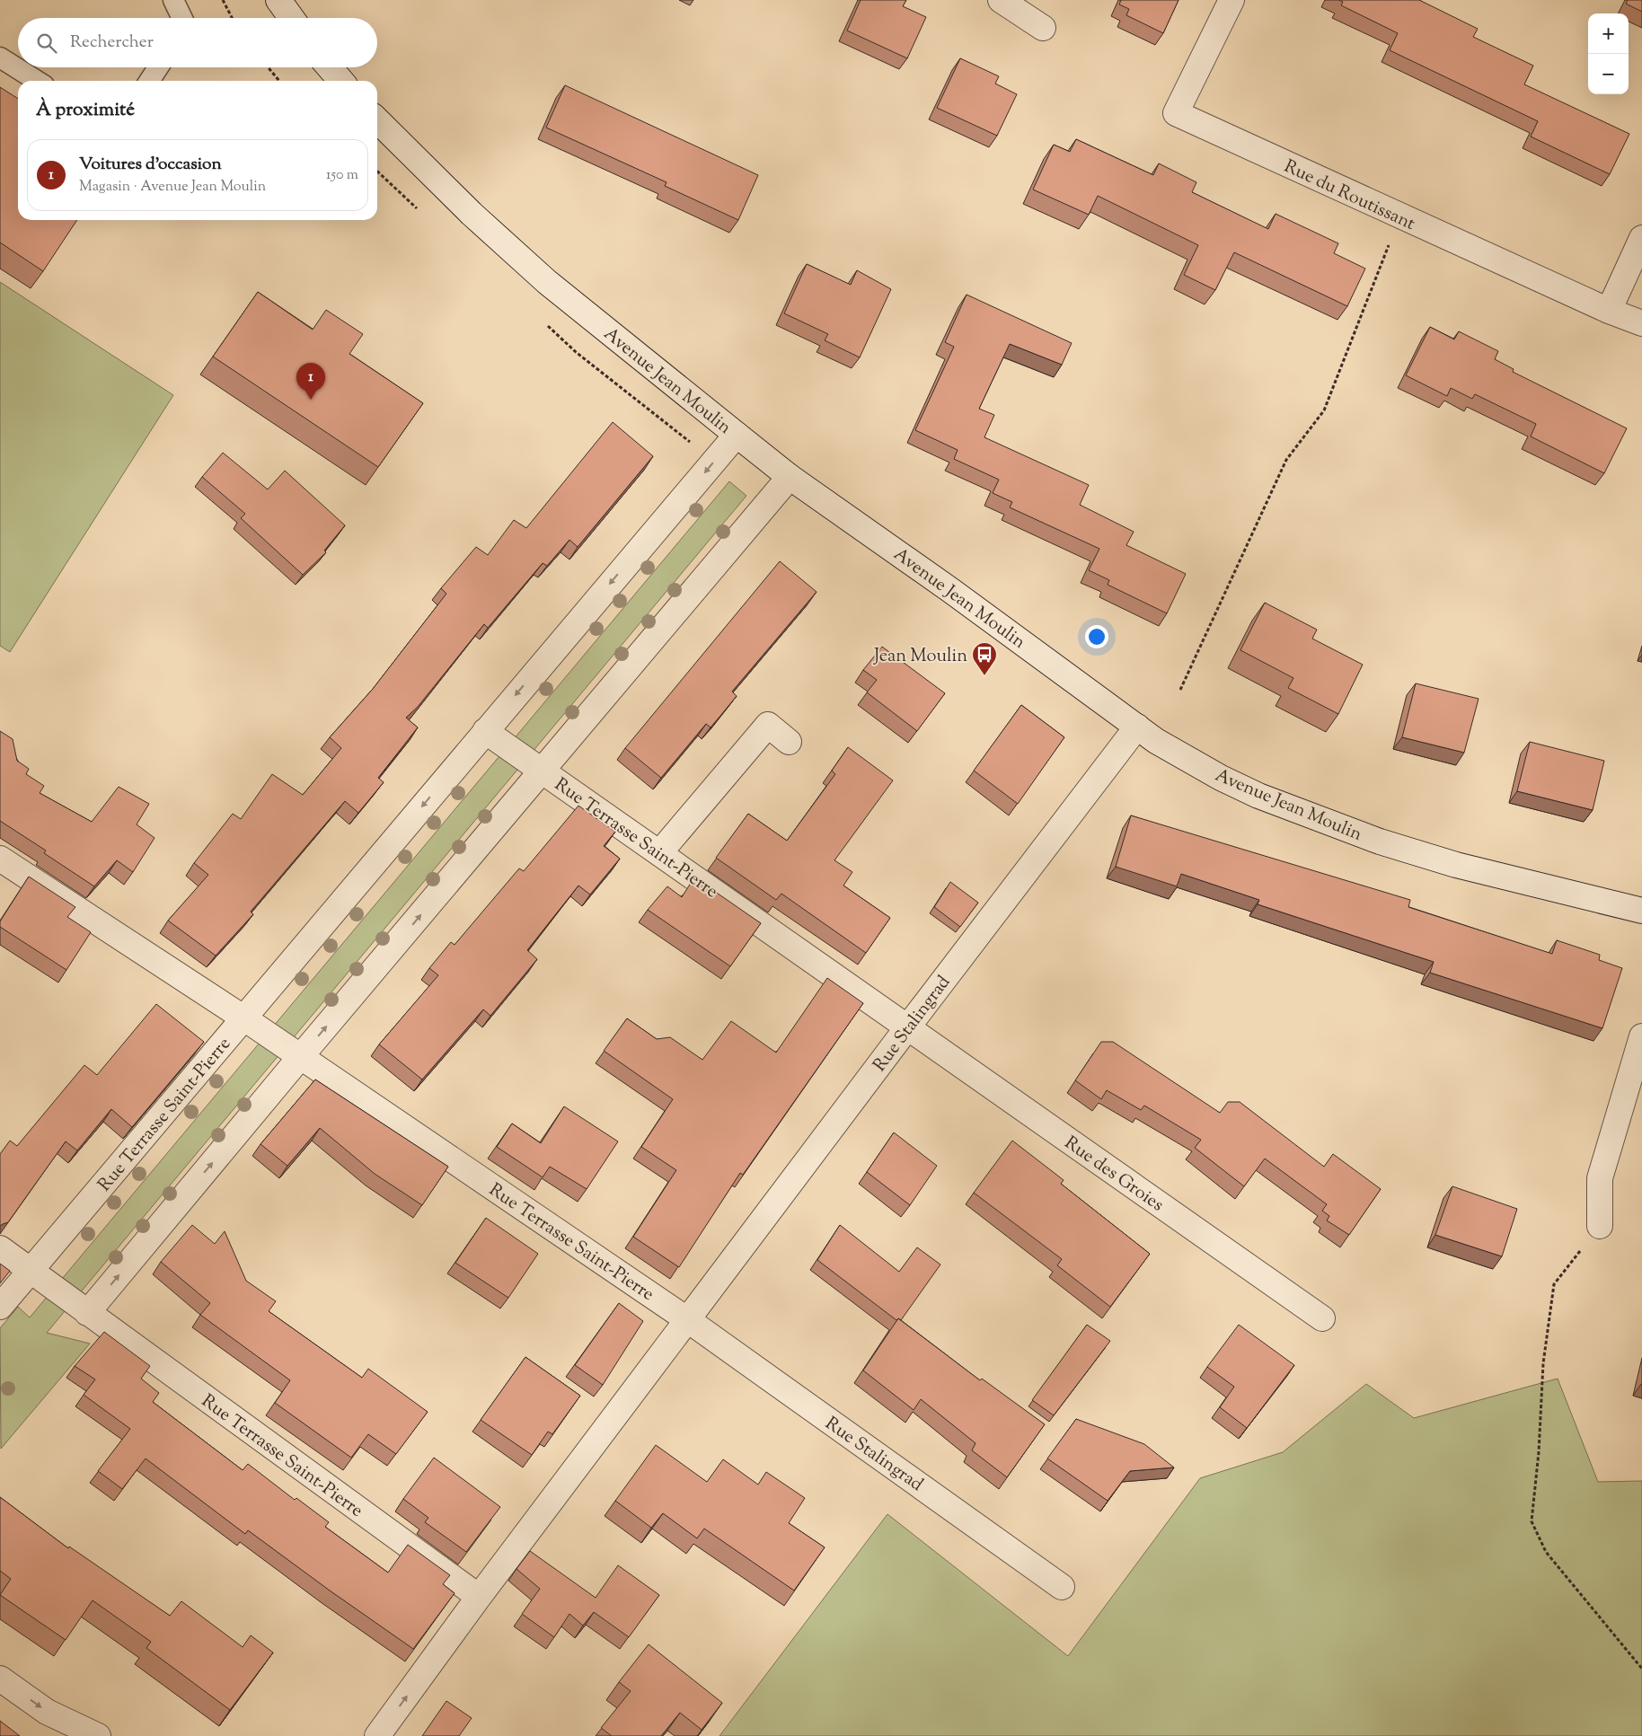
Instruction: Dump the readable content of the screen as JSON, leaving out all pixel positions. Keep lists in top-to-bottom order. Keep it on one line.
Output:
{"streets":{"street":["Rue du Routissant","Avenue Jean Moulin","Rue Terrasse Saint-Pierre","Rue Stalingrad","Rue des Groies"]},"crossings":[["Avenue Jean Moulin","Rue Terrasse Saint-Pierre"],["Avenue Jean Moulin","Rue Stalingrad"],["Rue Terrasse Saint-Pierre","Rue Stalingrad"],["Rue Terrasse Saint-Pierre","Rue des Groies"],["Rue Stalingrad","Rue des Groies"]],"places":{"bus stop":["Jean Moulin"]},"page":{"map_buttons":["+","−"],"search":"Rechercher","heading":"À proximité","list":[{"mark":"1","name":"Voitures d'occasion","note":"Magasin · Avenue Jean Moulin","value":"150 m"}],"pins":"1"}}
